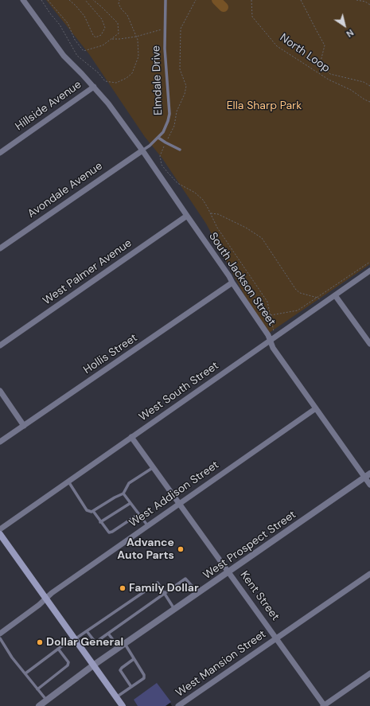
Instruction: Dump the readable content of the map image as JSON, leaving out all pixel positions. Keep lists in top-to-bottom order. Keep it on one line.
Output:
{"streets":{"street":["Hillside Avenue","Avondale Avenue","West Palmer Avenue","South Jackson Street","Hollis Street","West South Street","West Addison Street","West Prospect Street","Kent Street","West Mansion Street"],"lane":["Elmdale Drive"],"path":["North Loop"]},"crossings":[["Elmdale Drive","Avondale Avenue"],["Elmdale Drive","South Jackson Street"],["Hillside Avenue","South Jackson Street"],["Avondale Avenue","South Jackson Street"],["West Palmer Avenue","South Jackson Street"],["South Jackson Street","Hollis Street"],["South Jackson Street","West South Street"],["South Jackson Street","West Addison Street"],["South Jackson Street","West Prospect Street"],["West South Street","Kent Street"],["West Addison Street","Kent Street"],["West Prospect Street","Kent Street"],["Kent Street","West Mansion Street"]],"parks":["Ella Sharp Park"],"places":["Advance Auto Parts","Family Dollar","Dollar General"],"north":"bottom right"}
